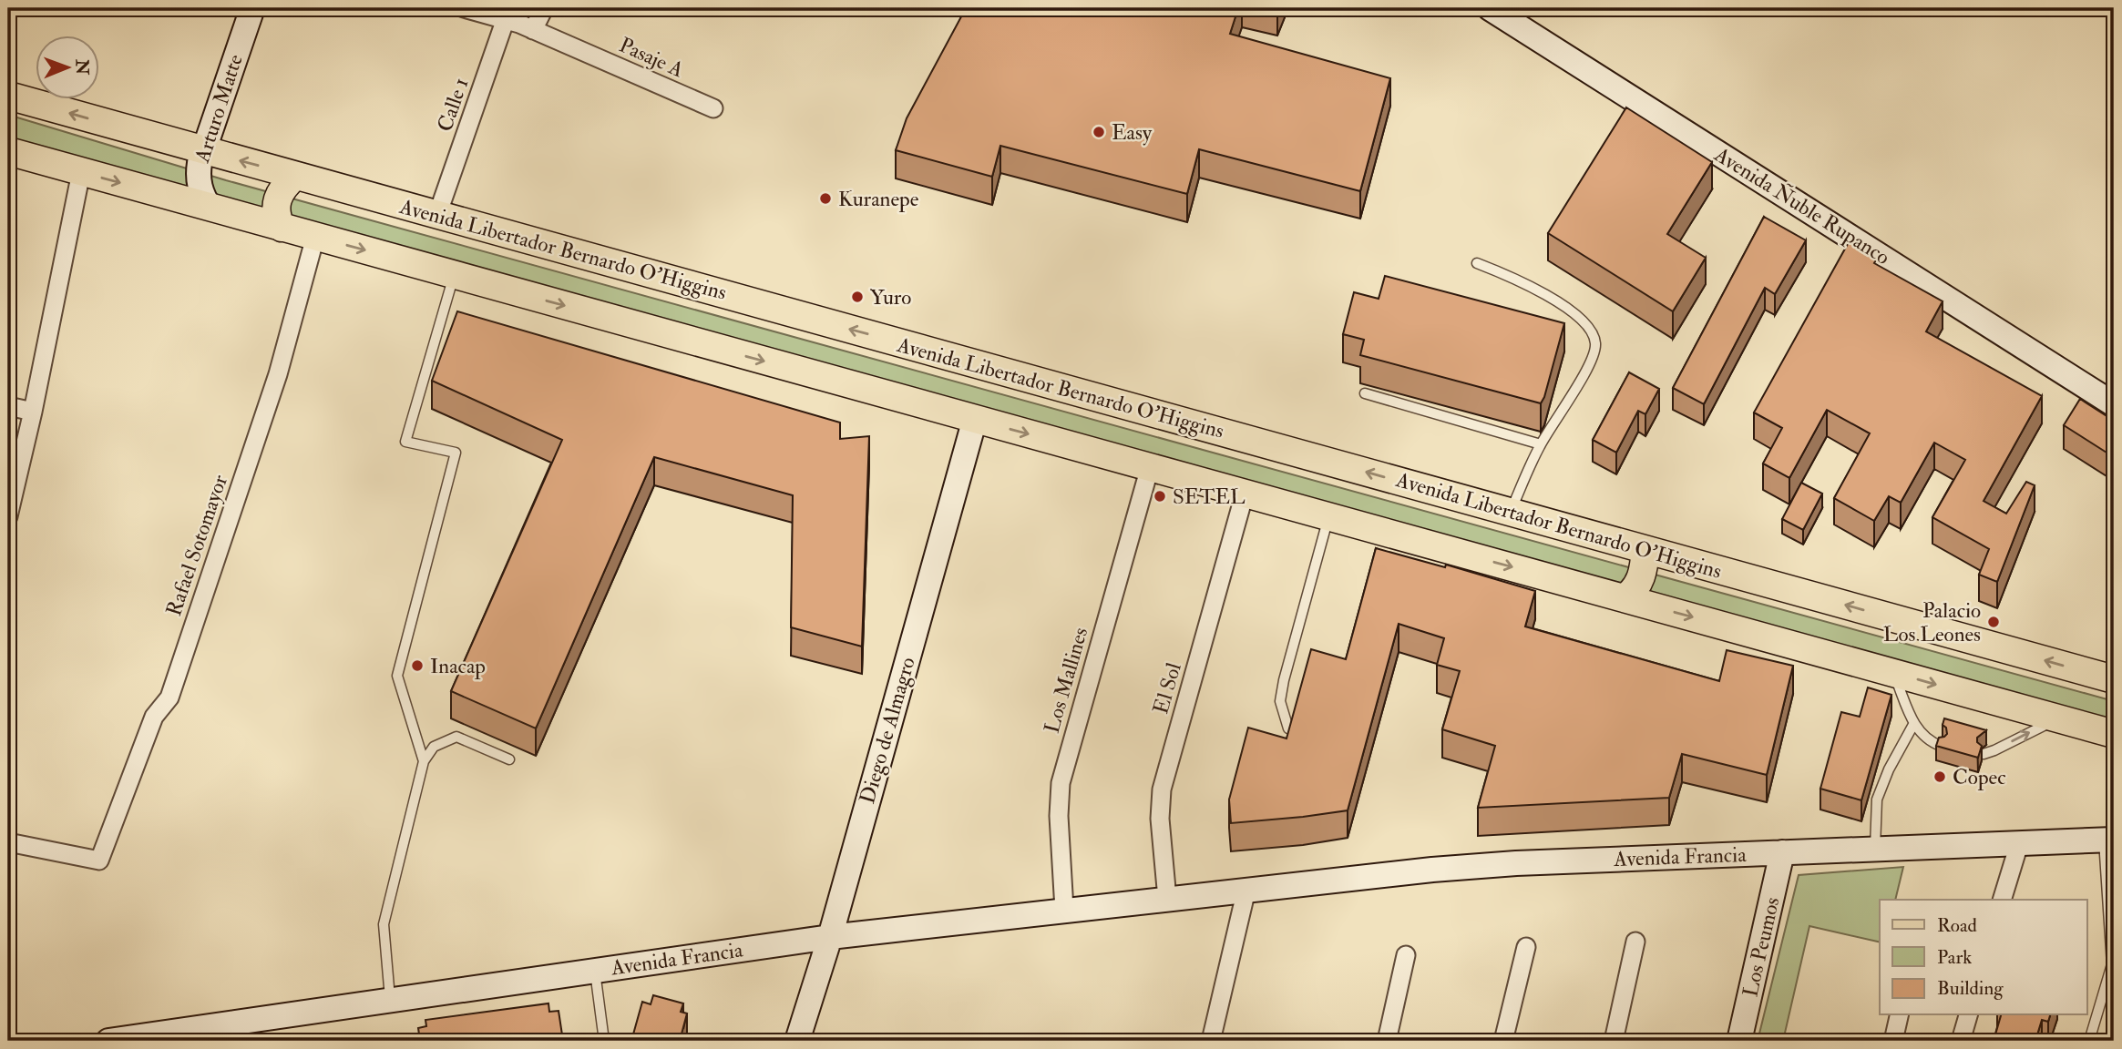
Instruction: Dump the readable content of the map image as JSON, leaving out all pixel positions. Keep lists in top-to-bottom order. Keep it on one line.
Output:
{"streets":{"main road":["Avenida Libertador Bernardo O'Higgins"],"street":["Pasaje A","Calle 1","Arturo Matte","Avenida Ñuble Rupanco","Rafael Sotomayor","Los Mallines","El Sol","Diego de Almagro","Avenida Francia","Los Peumos"]},"crossings":[["Pasaje A","Calle 1"],["Calle 1","Avenida Libertador Bernardo O'Higgins"],["Arturo Matte","Avenida Libertador Bernardo O'Higgins"],["Los Mallines","Avenida Francia"],["El Sol","Avenida Francia"],["Diego de Almagro","Avenida Francia"],["Avenida Francia","Los Peumos"]],"places":["Easy","Kuranepe","Yuro","SETEL","Palacio Los Leones","Inacap","Copec"],"legend":["Road","Park","Building"],"north":"right"}
